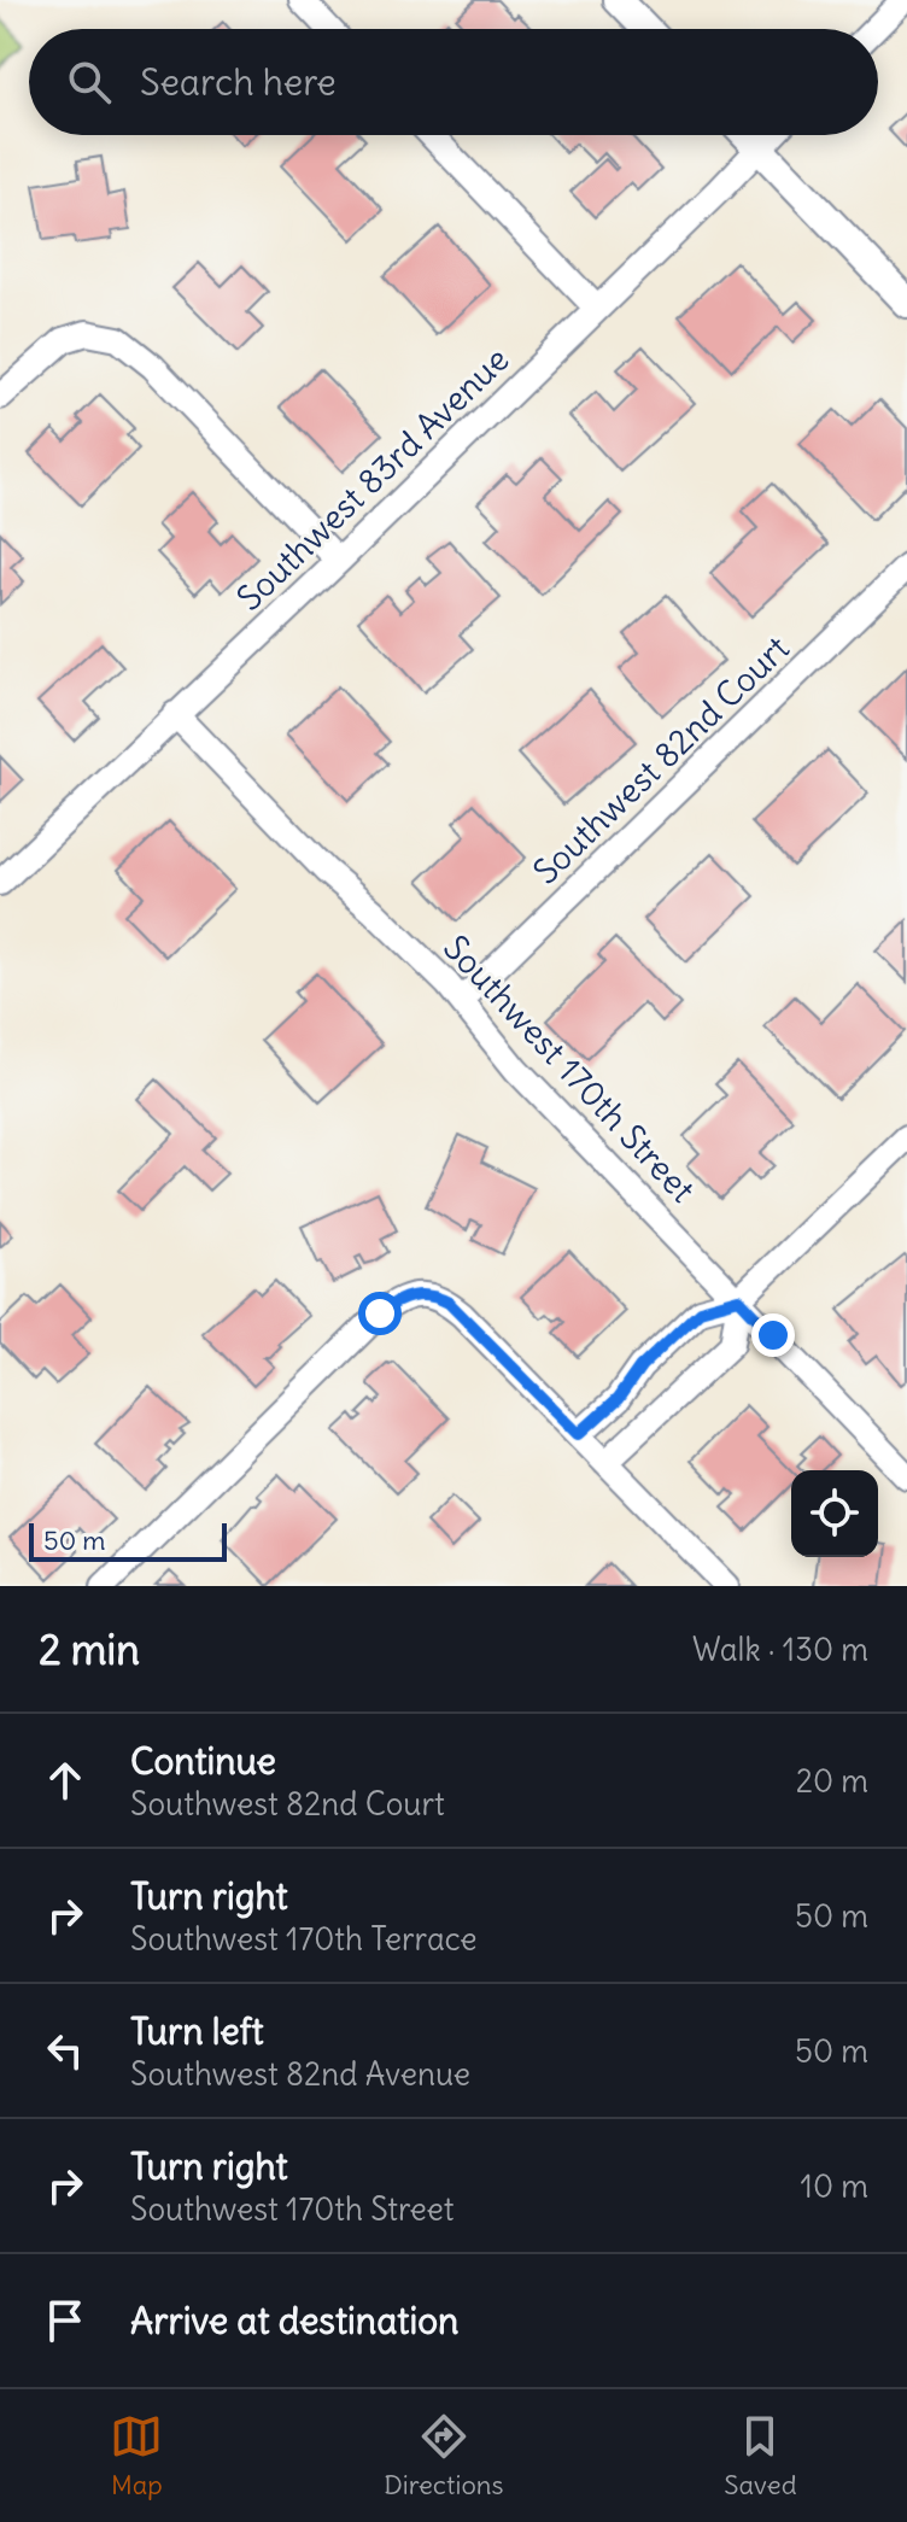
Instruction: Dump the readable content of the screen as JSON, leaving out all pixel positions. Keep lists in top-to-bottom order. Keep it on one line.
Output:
{"streets":{"street":["Southwest 83rd Avenue","Southwest 82nd Court","Southwest 170th Street"]},"crossings":[["Southwest 83rd Avenue","Southwest 170th Street"],["Southwest 82nd Court","Southwest 170th Street"]],"scale_bar":"50 m","page":{"search":"Search here","scale":"50 m","heading":["2 min","Walk · 130 m"],"list":[["Continue","Southwest 82nd Court","20 m"],["Turn right","Southwest 170th Terrace","50 m"],["Turn left","Southwest 82nd Avenue","50 m"],["Turn right","Southwest 170th Street","10 m"],"Arrive at destination"],"nav":["Map","Directions","Saved"]}}
